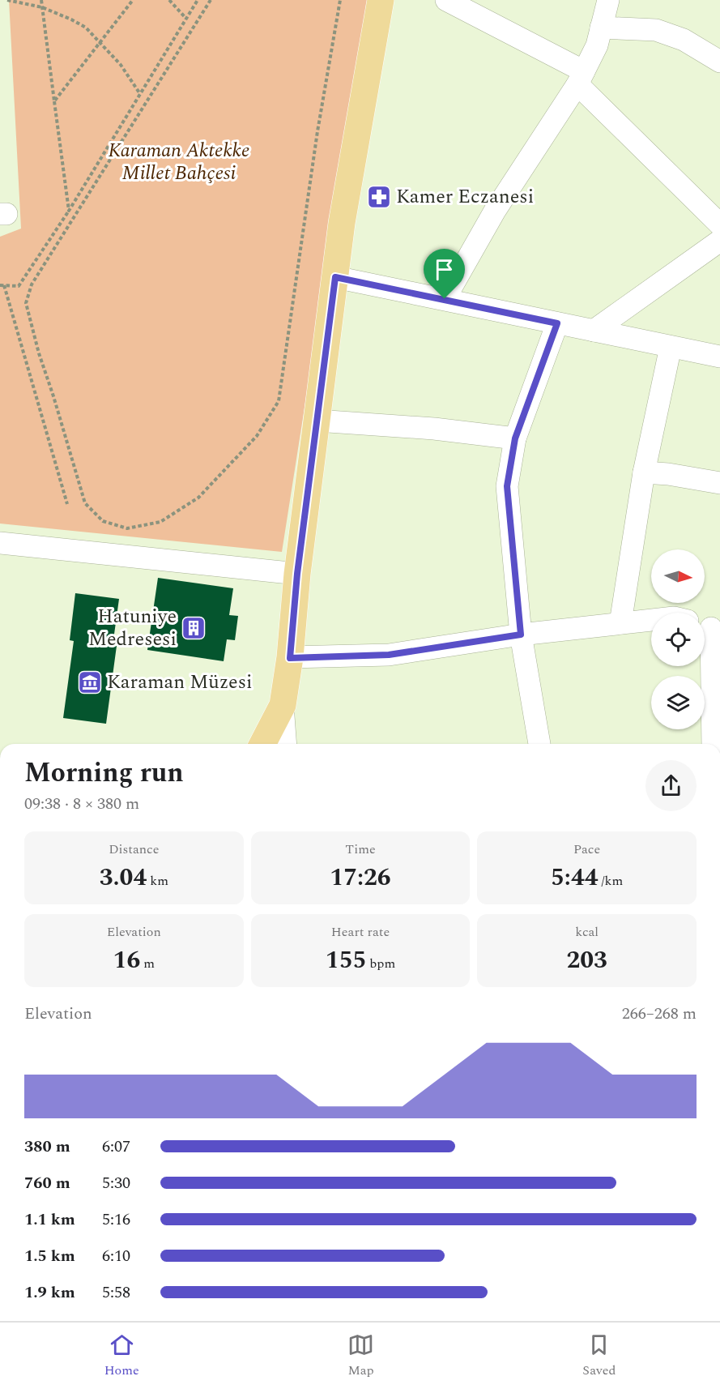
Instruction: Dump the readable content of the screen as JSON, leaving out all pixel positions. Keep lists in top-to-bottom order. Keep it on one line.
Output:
{"parks":["Karaman Aktekke Millet Bahçesi"],"places":{"pharmacy":["Kamer Eczanesi"],"building":["Hatuniye Medresesi"],"museum":["Karaman Müzesi"]},"north":"right","page":{"heading":["Morning run","09:38 · 8 × 380 m"],"stats":[["Distance","3.04 km"],["Time","17:26"],["Pace","5:44 /km"],["Elevation","16 m"],["Heart rate","155 bpm"],["kcal","203"]],"chart":["Elevation","266–268 m"],"list":[{"name":"380 m","note":"6:07"},{"name":"760 m","note":"5:30"},{"name":"1.1 km","note":"5:16"},{"name":"1.5 km","note":"6:10"},{"name":"1.9 km","note":"5:58"}],"tabs":["Home","Map","Saved"]}}
